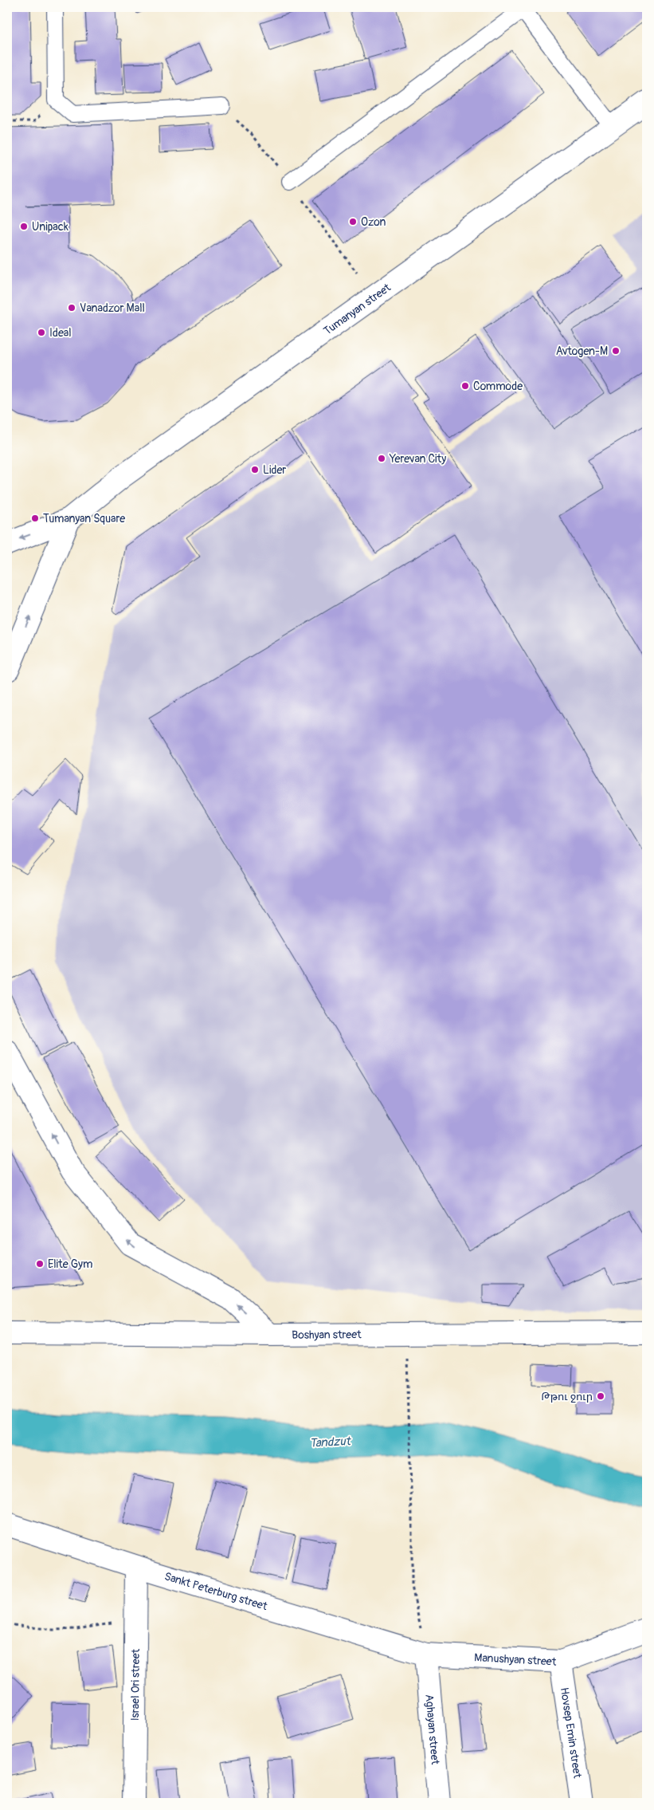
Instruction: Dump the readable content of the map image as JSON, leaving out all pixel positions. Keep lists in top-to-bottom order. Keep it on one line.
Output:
{"streets":{"main road":["Tumanyan street","Boshyan street","Sankt Peterburg street","Manushyan street","Israel Ori street","Aghayan street","Hovsep Emin street"]},"crossings":[["Sankt Peterburg street","Manushyan street"],["Sankt Peterburg street","Israel Ori street"],["Sankt Peterburg street","Aghayan street"],["Manushyan street","Aghayan street"],["Manushyan street","Hovsep Emin street"]],"water":["Tandzut"],"places":["Ozon","Unipack","Vanadzor Mall","Ideal","Avtogen-M","Commode","Yerevan City","Lider","Tumanyan Square","Elite Gym","Թթու ջուր"]}
